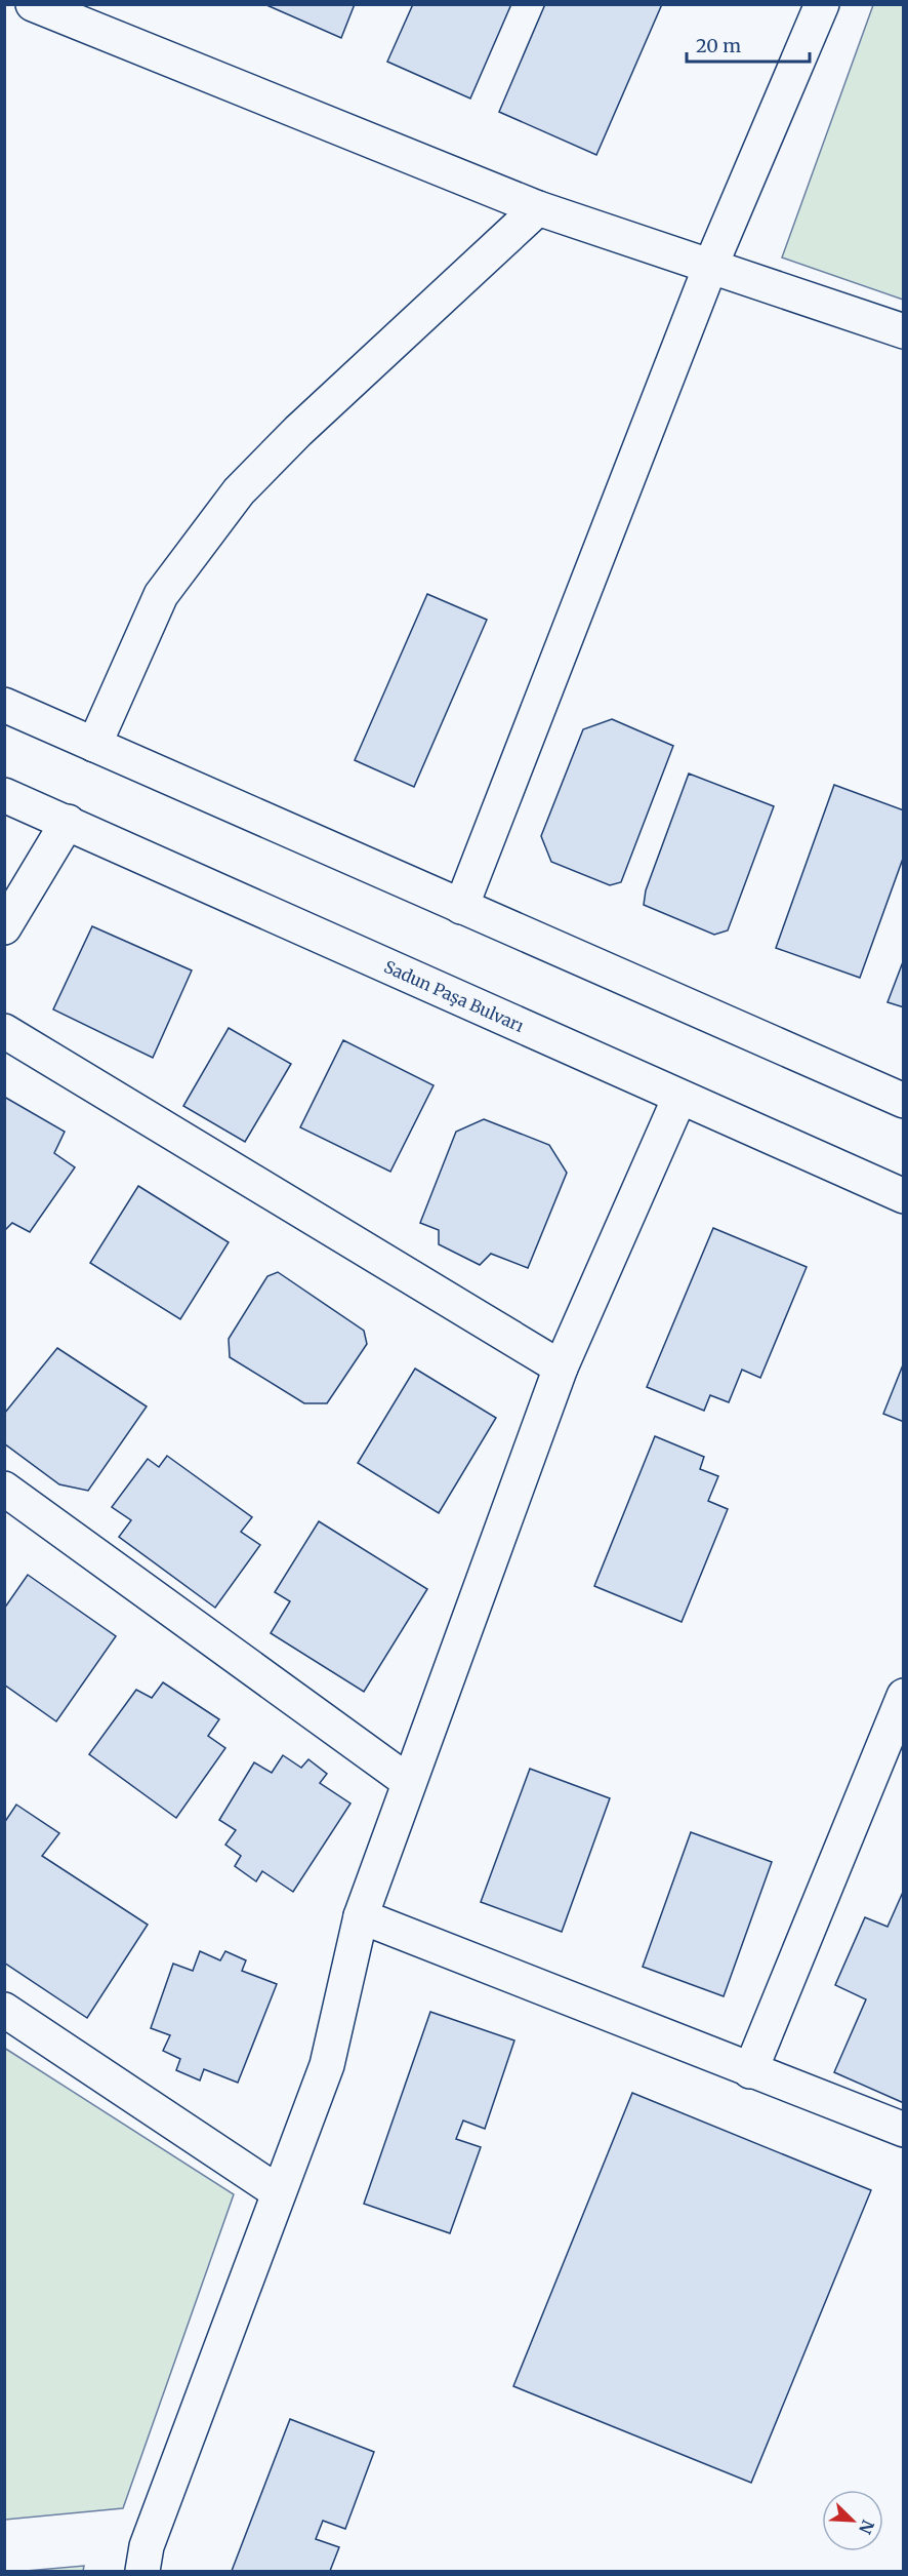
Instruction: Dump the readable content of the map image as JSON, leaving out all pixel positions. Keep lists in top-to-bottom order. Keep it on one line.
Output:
{"streets":{"street":["Sadun Paşa Bulvarı"]},"scale_bar":"20 m","north":"bottom right"}
